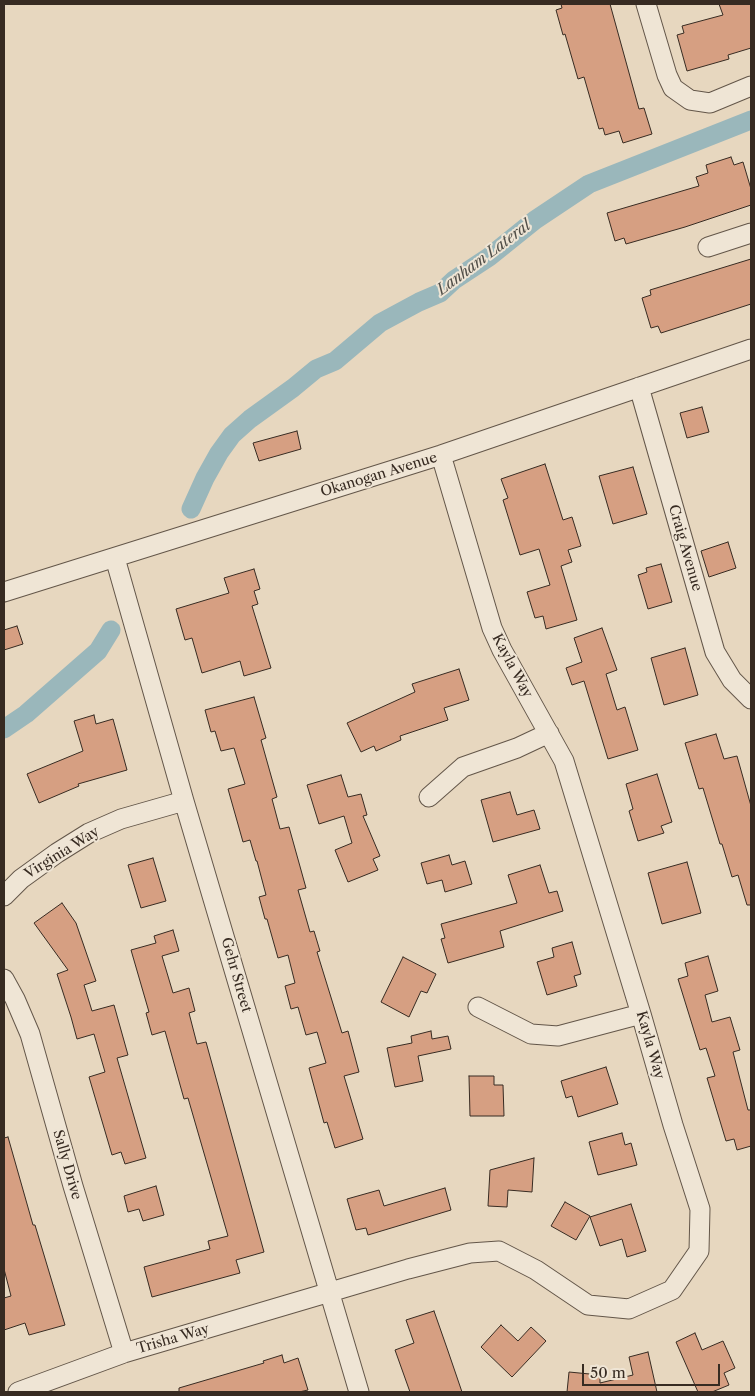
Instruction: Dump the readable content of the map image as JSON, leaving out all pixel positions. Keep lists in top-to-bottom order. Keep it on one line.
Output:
{"streets":{"street":["Okanogan Avenue","Craig Avenue","Kayla Way","Virginia Way","Gehr Street","Sally Drive","Trisha Way"]},"crossings":[["Okanogan Avenue","Craig Avenue"],["Okanogan Avenue","Kayla Way"],["Okanogan Avenue","Gehr Street"],["Kayla Way","Gehr Street"],["Kayla Way","Trisha Way"],["Virginia Way","Gehr Street"],["Gehr Street","Trisha Way"],["Sally Drive","Trisha Way"]],"water":["Lanham Lateral"],"scale_bar":"50 m"}
